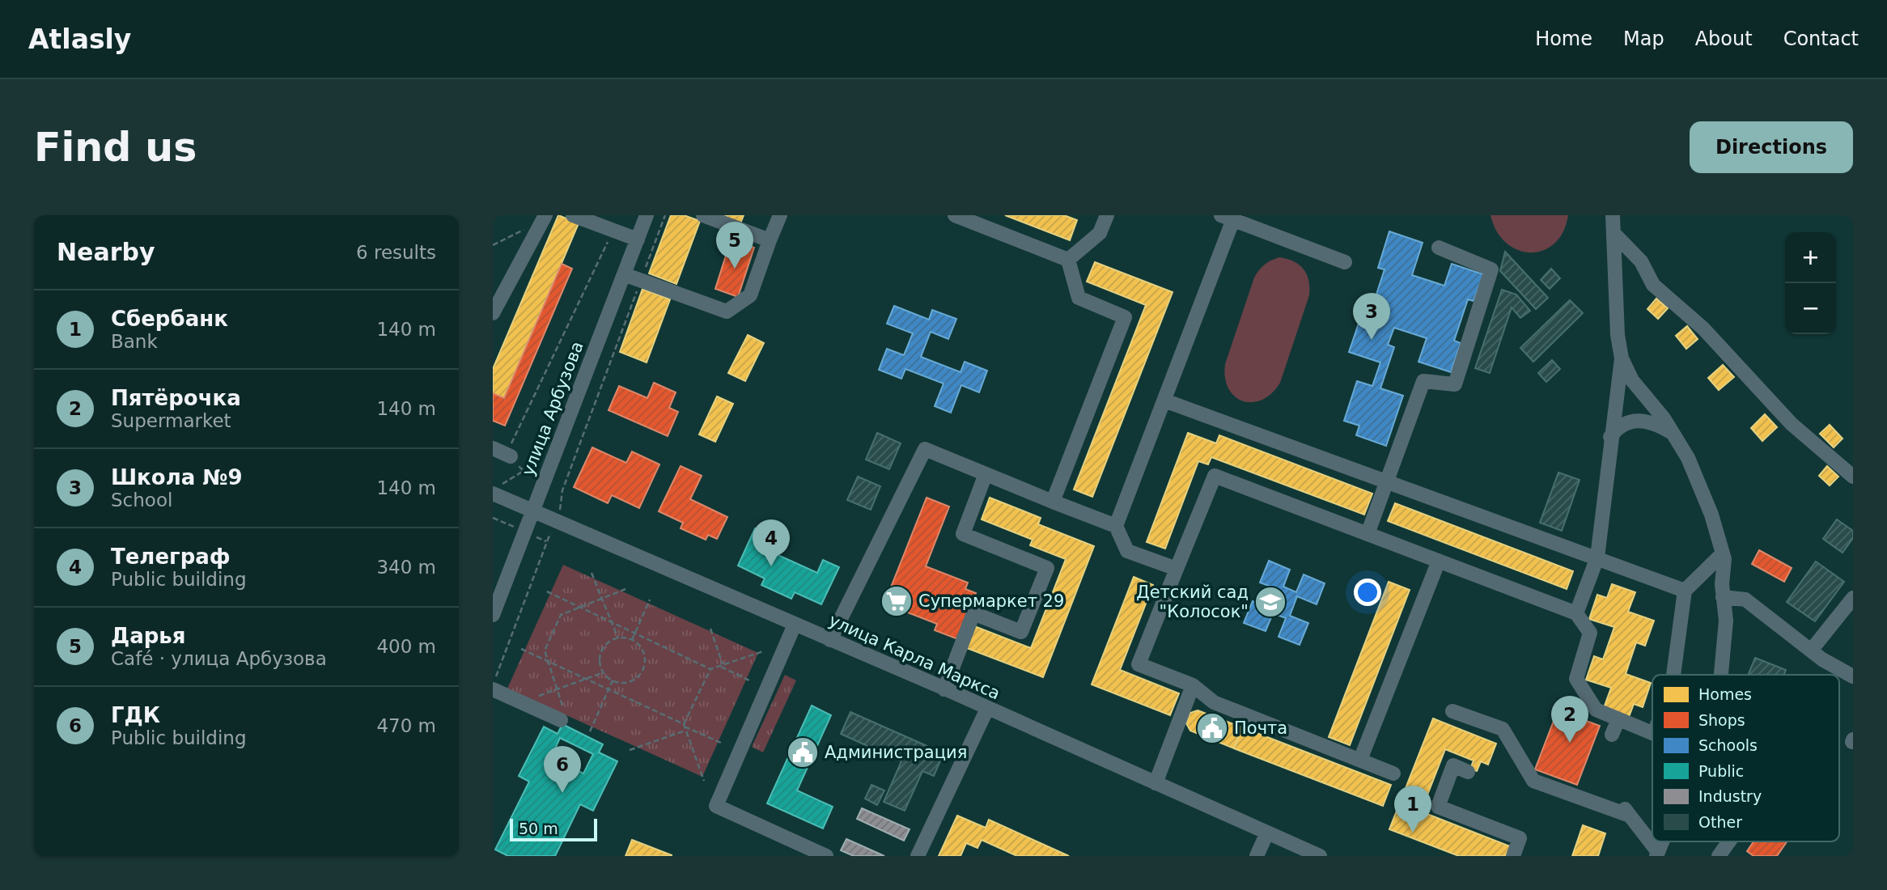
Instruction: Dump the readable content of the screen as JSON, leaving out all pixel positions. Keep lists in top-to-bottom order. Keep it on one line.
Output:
{"streets":{"street":["улица Арбузова","улица Карла Маркса"]},"crossings":[["улица Арбузова","улица Карла Маркса"]],"places":{"supermarket":["Супермаркет 29"],"school or university":["Детский сад \"Колосок\""],"public building":["Почта","Администрация"]},"legend":["Homes","Shops","Schools","Public","Industry","Other"],"scale_bar":"50 m","page":{"header":"Atlasly","nav":["Home","Map","About","Contact"],"buttons":"Directions","title":"Find us","heading":["Nearby","6 results"],"pins":["5","3","4","2","6","1"],"map_buttons":["+","−"],"list":[{"mark":"1","name":"Сбербанк","note":"Bank","value":"140 m"},{"mark":"2","name":"Пятёрочка","note":"Supermarket","value":"140 m"},{"mark":"3","name":"Школа №9","note":"School","value":"140 m"},{"mark":"4","name":"Телеграф","note":"Public building","value":"340 m"},{"mark":"5","name":"Дарья","note":"Café · улица Арбузова","value":"400 m"},{"mark":"6","name":"ГДК","note":"Public building","value":"470 m"}],"scale":"50 m"}}
